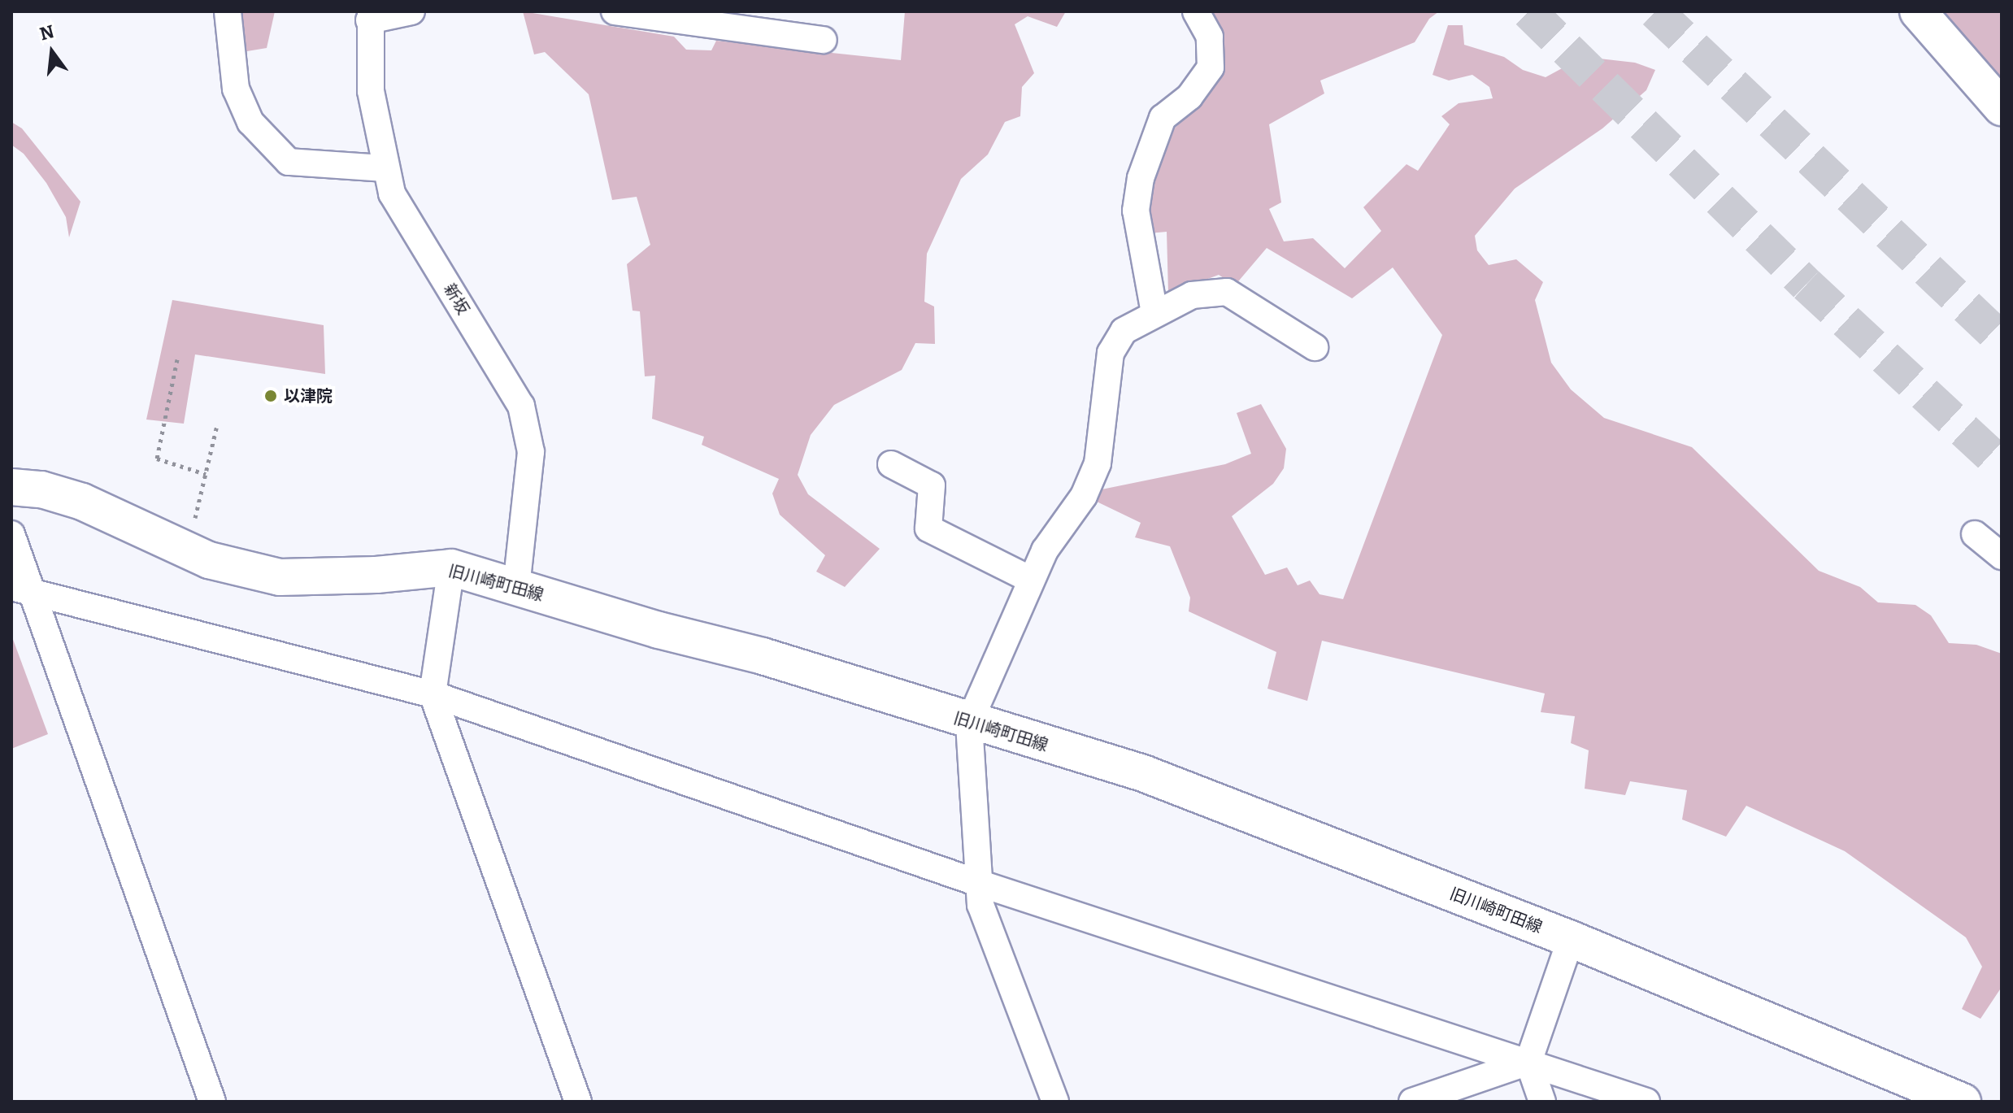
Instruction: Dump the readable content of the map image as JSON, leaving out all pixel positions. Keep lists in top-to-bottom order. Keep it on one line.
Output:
{"streets":{"main road":["旧川崎町田線"],"street":["新坂"]},"crossings":[["新坂","旧川崎町田線"]],"places":["以津院"],"north":"top"}
